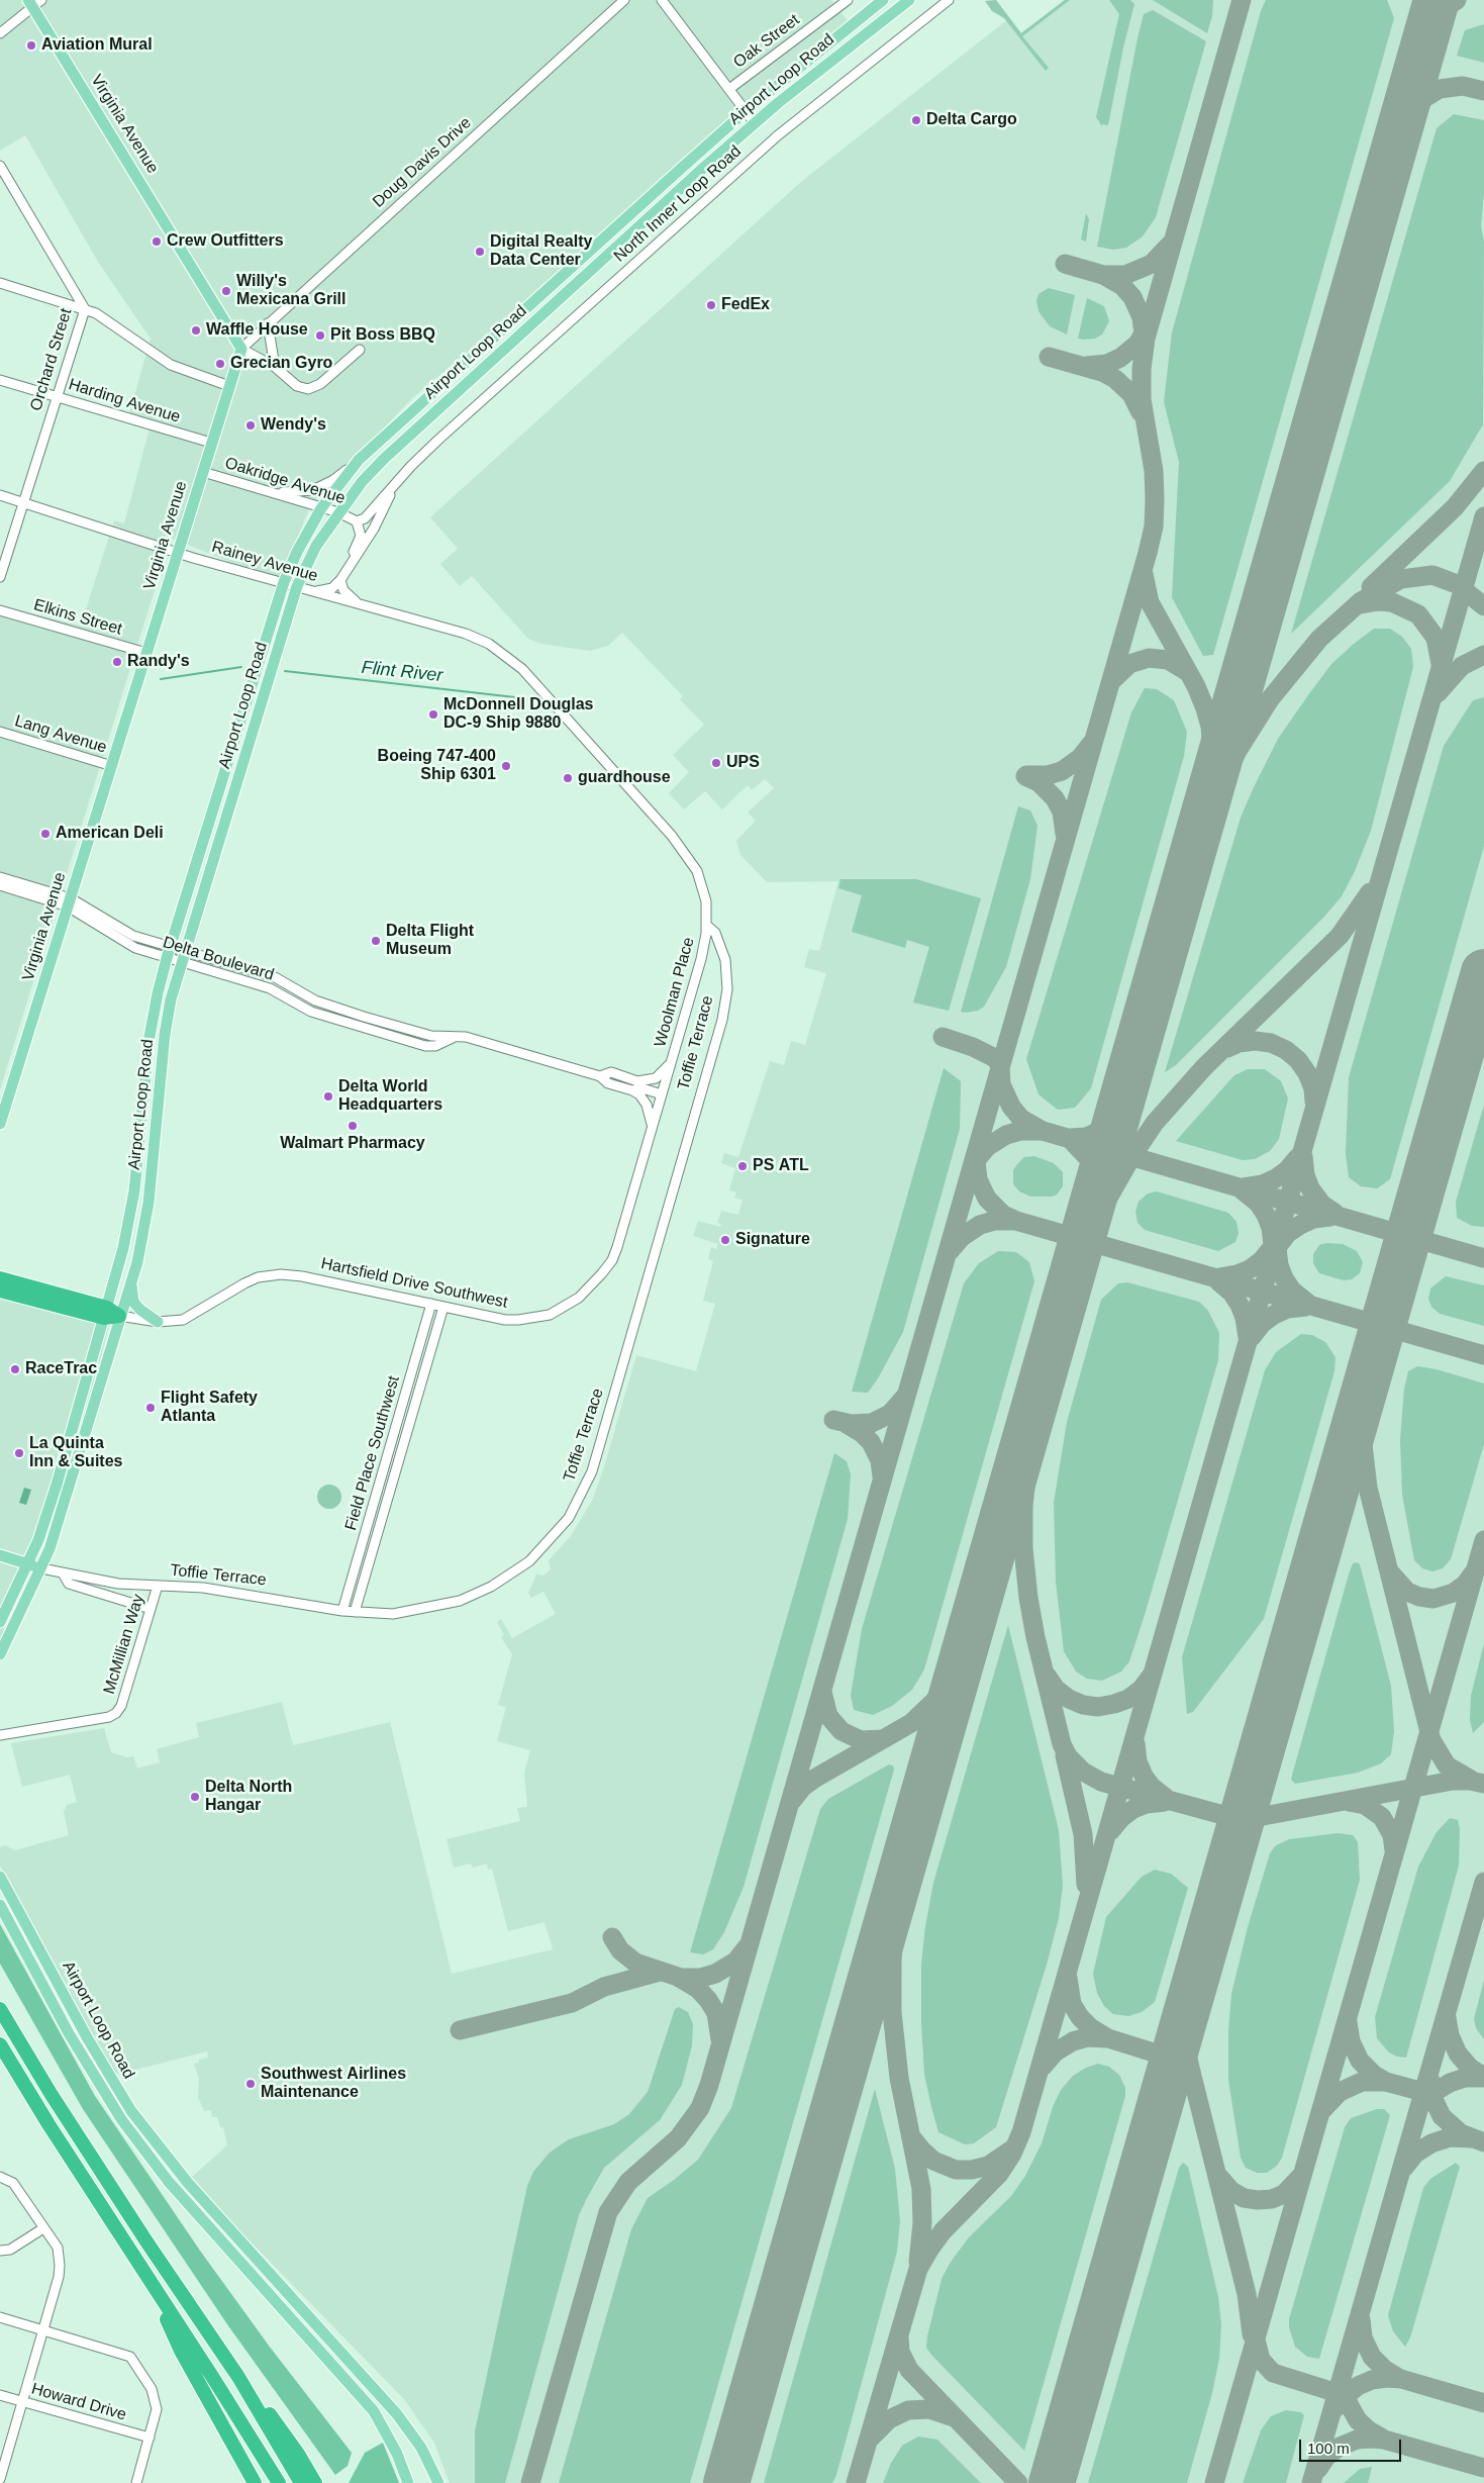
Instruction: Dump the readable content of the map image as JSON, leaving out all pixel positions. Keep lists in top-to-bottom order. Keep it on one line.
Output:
{"streets":{"main road":["Airport Loop Road","Virginia Avenue","Toffie Terrace"],"street":["Oak Street","Doug Davis Drive","North Inner Loop Road","Orchard Street","Harding Avenue","Oakridge Avenue","Rainey Avenue","Elkins Street","Lang Avenue","Delta Boulevard","Woolman Place","Hartsfield Drive Southwest","Field Place Southwest","McMillian Way","Howard Drive"]},"crossings":[["Airport Loop Road","Oakridge Avenue"],["Airport Loop Road","Rainey Avenue"],["Airport Loop Road","Delta Boulevard"],["Airport Loop Road","Toffie Terrace"],["Virginia Avenue","Doug Davis Drive"],["Virginia Avenue","Harding Avenue"],["Virginia Avenue","Oakridge Avenue"],["Virginia Avenue","Rainey Avenue"],["Virginia Avenue","Elkins Street"],["Virginia Avenue","Lang Avenue"],["Virginia Avenue","Delta Boulevard"],["North Inner Loop Road","Oakridge Avenue"],["Orchard Street","Harding Avenue"],["Orchard Street","Rainey Avenue"],["Rainey Avenue","Woolman Place"],["Delta Boulevard","Woolman Place"],["Delta Boulevard","Hartsfield Drive Southwest"],["Woolman Place","Toffie Terrace"],["Woolman Place","Hartsfield Drive Southwest"],["Toffie Terrace","Field Place Southwest"],["Toffie Terrace","McMillian Way"],["Hartsfield Drive Southwest","Field Place Southwest"]],"water":["Flint River"],"places":["Aviation Mural","Delta Cargo","Crew Outfitters","Digital Realty Data Center","Willy's Mexicana Grill","FedEx","Waffle House","Pit Boss BBQ","Grecian Gyro","Wendy's","Randy's","McDonnell Douglas DC-9 Ship 9880","UPS","Boeing 747-400 Ship 6301","guardhouse","American Deli","Delta Flight Museum","Delta World Headquarters","Walmart Pharmacy","PS ATL","Signature","RaceTrac","Flight Safety Atlanta","La Quinta Inn & Suites","Delta North Hangar","Southwest Airlines Maintenance"],"scale_bar":"100 m"}
